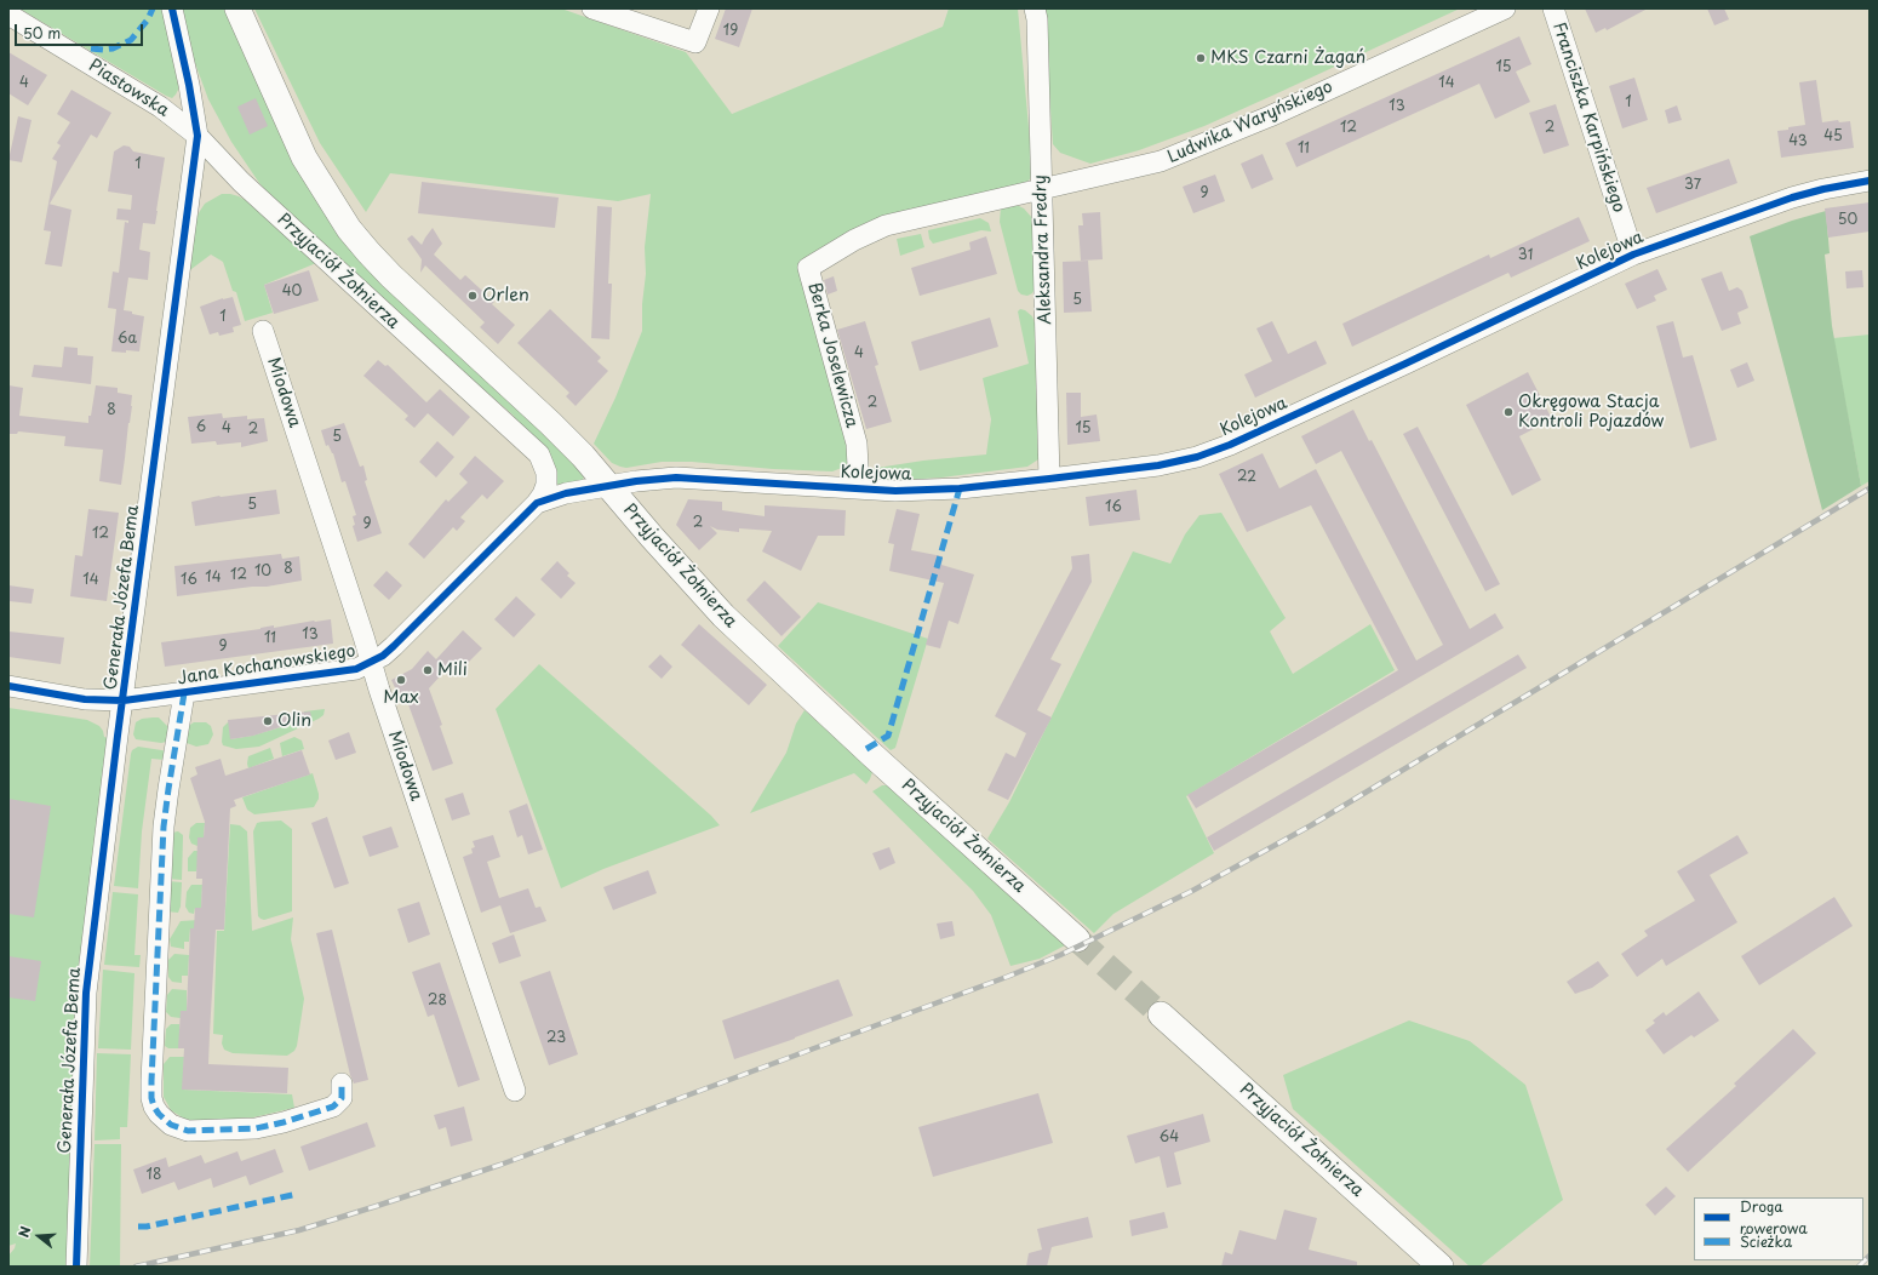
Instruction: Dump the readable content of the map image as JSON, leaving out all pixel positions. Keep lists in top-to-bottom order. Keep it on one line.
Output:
{"streets":{"main road":["Przyjaciół Żołnierza"],"street":["Piastowska","Franciszka Karpińskiego","Ludwika Waryńskiego","Aleksandra Fredry","Kolejowa","Berka Joselewicza","Miodowa","Generała Józefa Bema","Jana Kochanowskiego"]},"crossings":[["Piastowska","Przyjaciół Żołnierza"],["Piastowska","Generała Józefa Bema"],["Franciszka Karpińskiego","Kolejowa"],["Ludwika Waryńskiego","Aleksandra Fredry"],["Ludwika Waryńskiego","Berka Joselewicza"],["Aleksandra Fredry","Kolejowa"],["Aleksandra Fredry","Berka Joselewicza"],["Kolejowa","Przyjaciół Żołnierza"],["Kolejowa","Berka Joselewicza"],["Kolejowa","Jana Kochanowskiego"],["Przyjaciół Żołnierza","Generała Józefa Bema"],["Przyjaciół Żołnierza","Jana Kochanowskiego"],["Miodowa","Jana Kochanowskiego"],["Generała Józefa Bema","Jana Kochanowskiego"]],"places":["MKS Czarni Żagań","Orlen","Okręgowa Stacja Kontroli Pojazdów","Mili","Max","Olin"],"house_numbers":["19","15","4","14","1","13","12","2","45","43","11","1","37","9","50","31","40","5","1","6a","4","2","8","6","4","15","2","5","22","5","16","2","9","12","8","10","12","14","14","16","13","11","9","28","23","64","18"],"legend":["Droga rowerowa","Ścieżka"],"scale_bar":"50 m","north":"left"}
